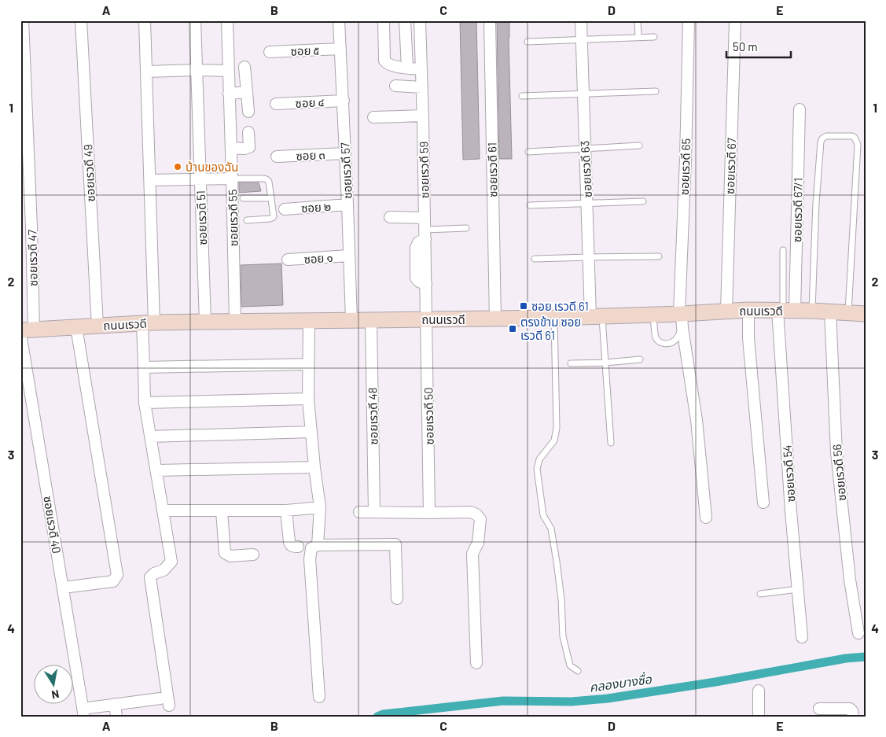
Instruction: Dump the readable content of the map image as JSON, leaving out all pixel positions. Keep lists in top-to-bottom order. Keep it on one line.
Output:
{"streets":{"street":["ซอย ๕","ซอย ๔","ซอย ๓","ซอยเรวดี 67","ซอยเรวดี 65","ซอยเรวดี 63","ซอยเรวดี 59","ซอยเรวดี 61","ซอยเรวดี 57","ซอยเรวดี 49","ซอย ๒","ซอยเรวดี 67/1","ซอยเรวดี 51","ซอยเรวดี 55","ซอยเรวดี 47","ซอย ๑","ถนนเรวดี","ซอยเรวดี 48","ซอยเรวดี 50","ซอยเรวดี 56","ซอยเรวดี 54","ซอยเรวดี 40"]},"crossings":[["ซอย ๕","ซอยเรวดี 57"],["ซอย ๔","ซอยเรวดี 57"],["ซอย ๓","ซอยเรวดี 57"],["ซอยเรวดี 67","ถนนเรวดี"],["ซอยเรวดี 65","ถนนเรวดี"],["ซอยเรวดี 63","ถนนเรวดี"],["ซอยเรวดี 59","ถนนเรวดี"],["ซอยเรวดี 59","ซอยเรวดี 50"],["ซอยเรวดี 61","ถนนเรวดี"],["ซอยเรวดี 57","ซอย ๒"],["ซอยเรวดี 57","ซอย ๑"],["ซอยเรวดี 57","ถนนเรวดี"],["ซอยเรวดี 49","ถนนเรวดี"],["ซอยเรวดี 67/1","ถนนเรวดี"],["ซอยเรวดี 67/1","ซอยเรวดี 54"],["ซอยเรวดี 51","ถนนเรวดี"],["ซอยเรวดี 55","ถนนเรวดี"],["ซอยเรวดี 47","ถนนเรวดี"],["ซอยเรวดี 47","ซอยเรวดี 40"],["ถนนเรวดี","ซอยเรวดี 48"],["ถนนเรวดี","ซอยเรวดี 50"],["ถนนเรวดี","ซอยเรวดี 56"],["ถนนเรวดี","ซอยเรวดี 54"],["ถนนเรวดี","ซอยเรวดี 40"]],"water":["คลองบางซื่อ"],"places":{"other":["บ้านของฉัน"],"transit":["ซอย เรวดี 61","ตรงข้าม ซอย เรวดี 61"]},"scale_bar":"50 m","north":"bottom","grid":{"columns":["A","B","C","D","E"],"rows":["1","2","3","4"]}}
